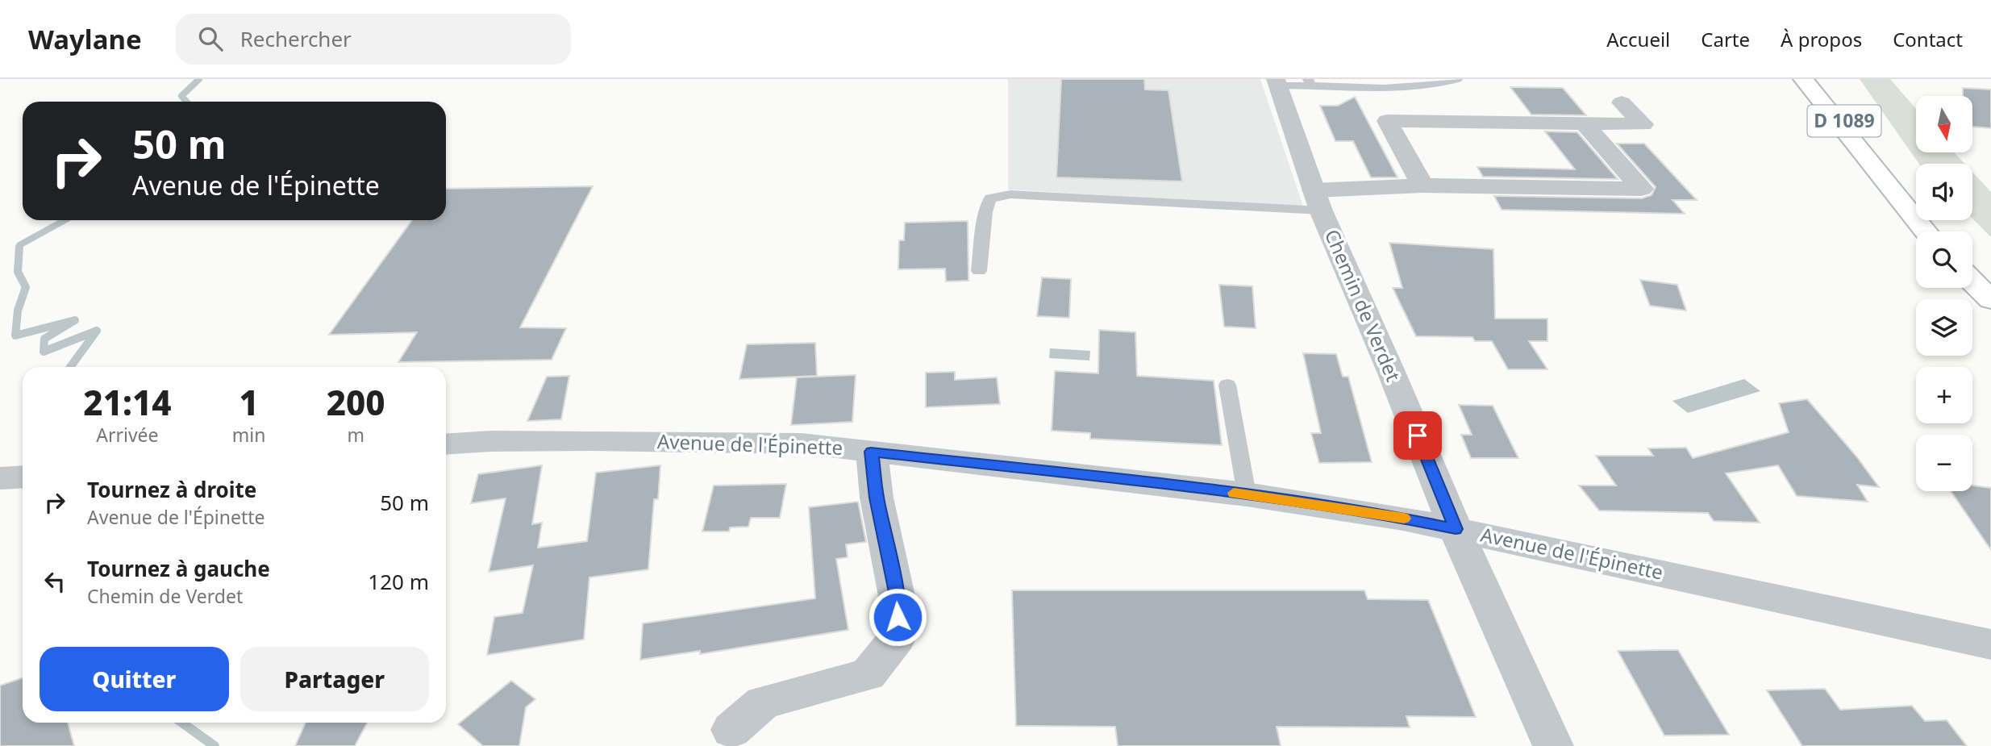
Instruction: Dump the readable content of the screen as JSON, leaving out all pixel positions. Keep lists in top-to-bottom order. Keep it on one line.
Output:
{"streets":{"highway":["D 1089"],"street":["Chemin de Verdet","Avenue de l'Épinette"]},"crossings":[["Chemin de Verdet","Avenue de l'Épinette"]],"north":"bottom","page":{"header":"Waylane","search":"Rechercher","nav":["Accueil","Carte","À propos","Contact"],"map_buttons":["+","−"],"turn":["50 m","Avenue de l'Épinette"],"eta":["21:14","Arrivée","1","min","200","m"],"list":[{"name":"Tournez à droite","note":"Avenue de l'Épinette","value":"50 m"},{"name":"Tournez à gauche","note":"Chemin de Verdet","value":"120 m"}],"buttons":["Quitter","Partager"]}}
